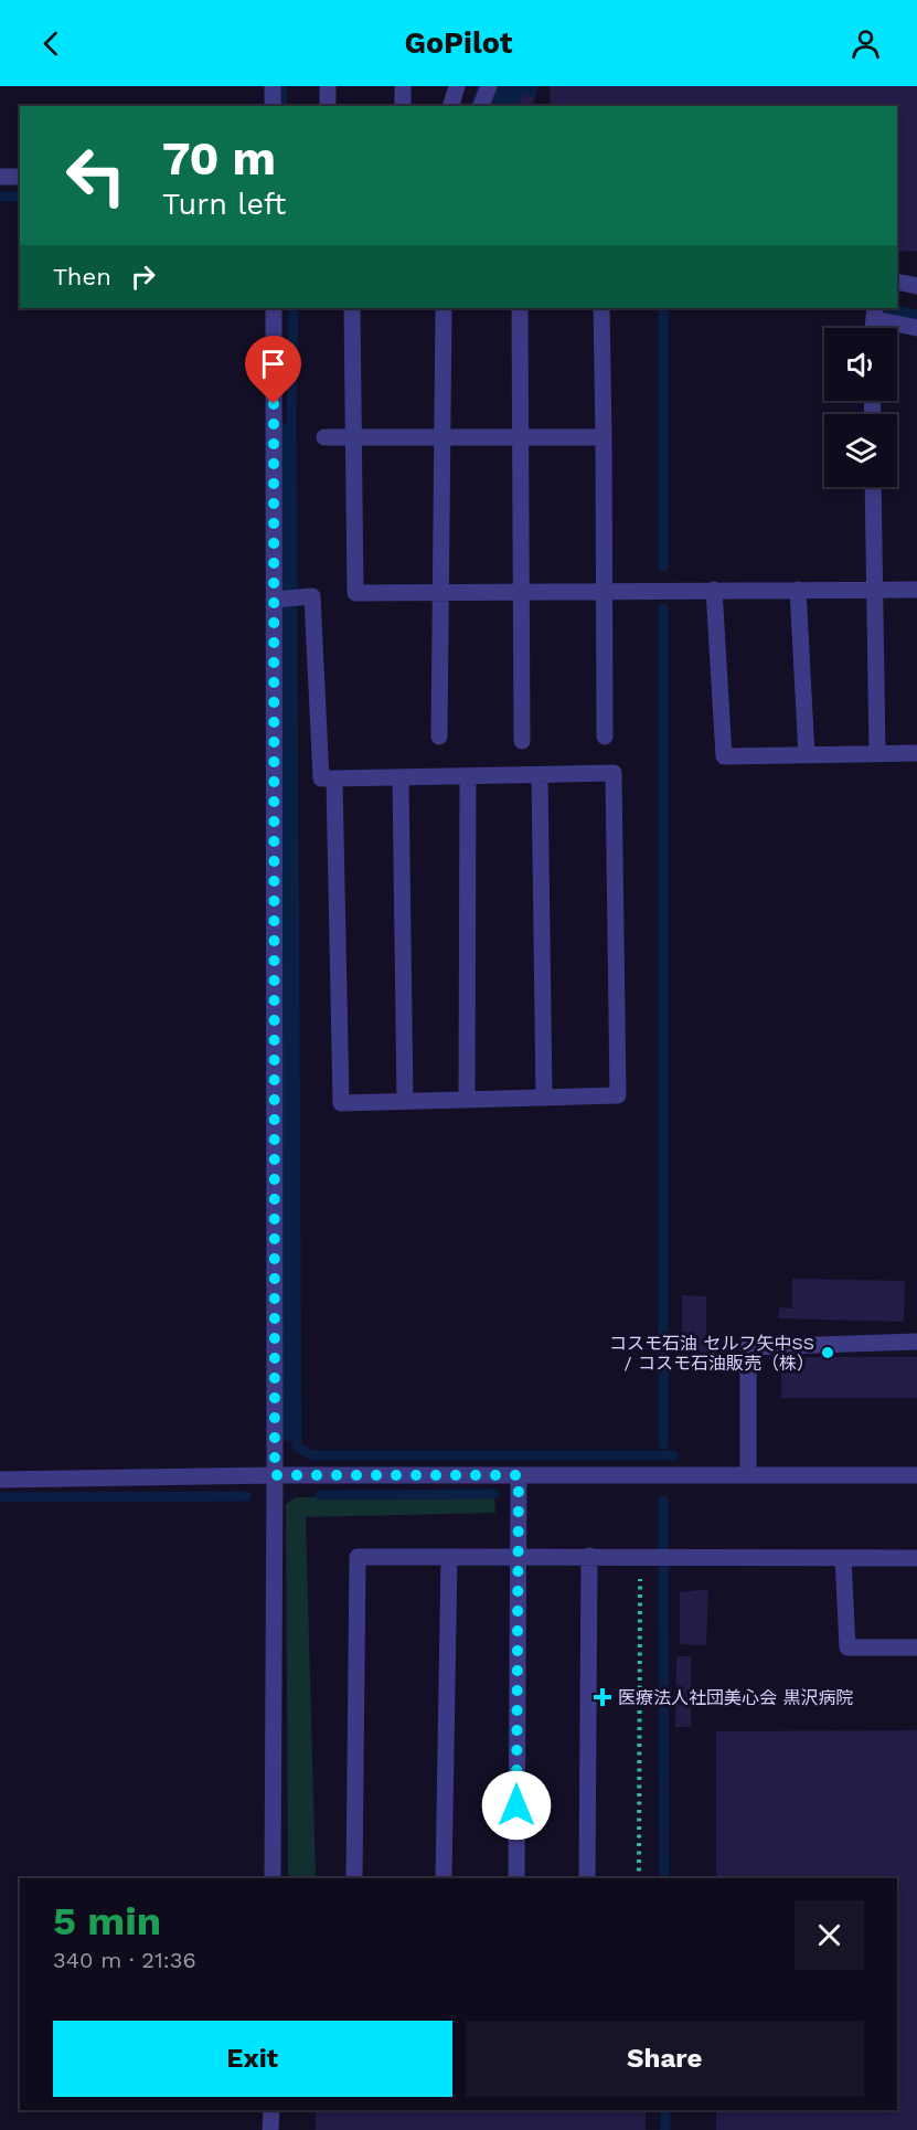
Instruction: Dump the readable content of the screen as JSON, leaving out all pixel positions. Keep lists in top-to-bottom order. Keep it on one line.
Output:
{"places":{"other":["コスモ石油 セルフ矢中SS / コスモ石油販売（株）"],"health":["医療法人社団美心会 黒沢病院"]},"page":{"header":"GoPilot","turn":["70 m","Turn left"],"then":"Then","heading":["5 min","340 m · 21:36"],"buttons":["Exit","Share"]}}
